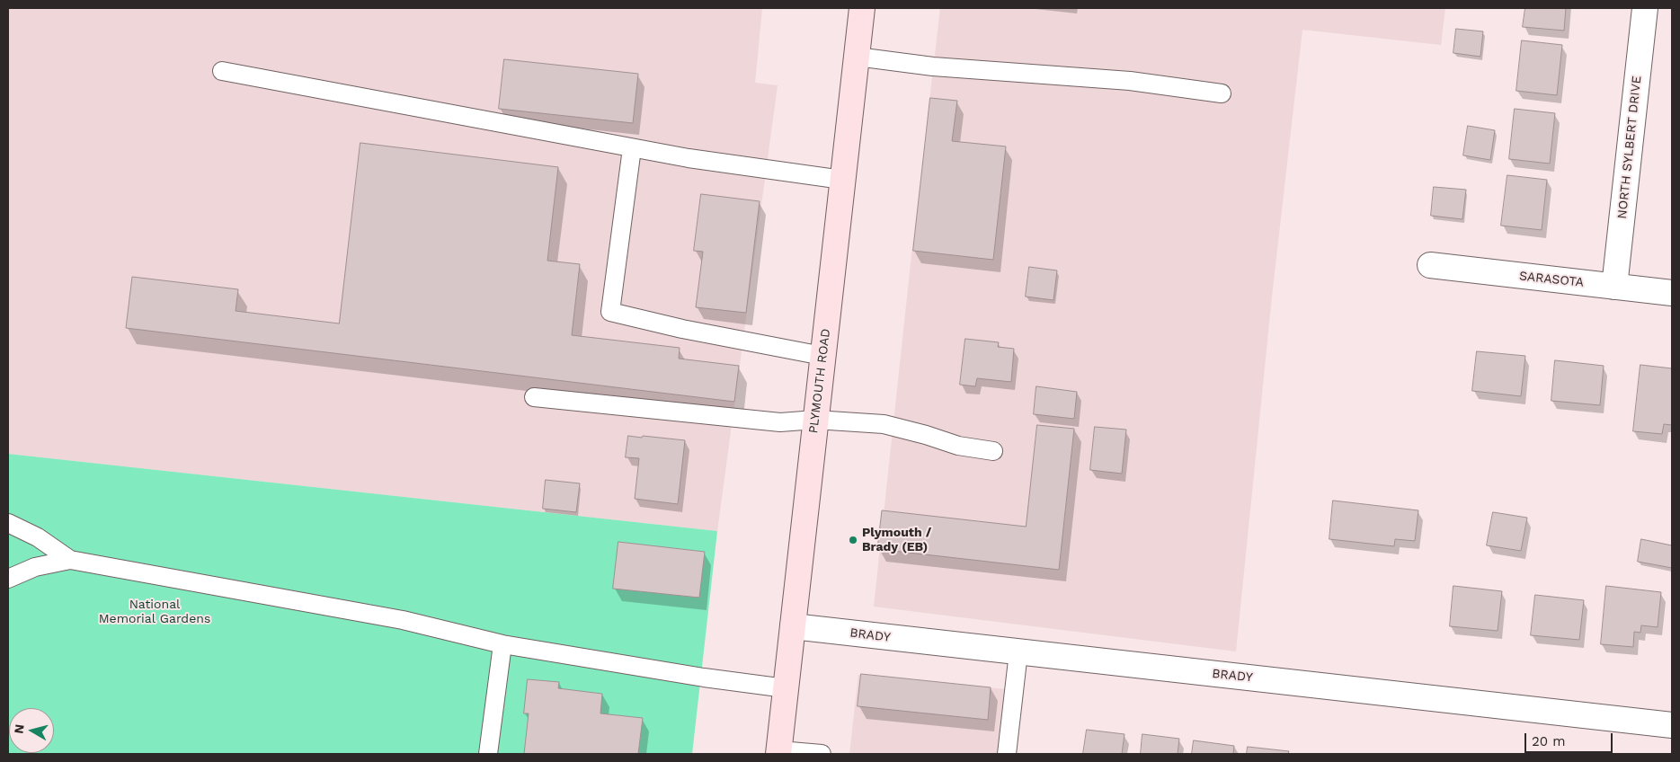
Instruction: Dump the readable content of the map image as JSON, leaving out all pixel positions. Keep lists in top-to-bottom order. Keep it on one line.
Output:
{"streets":{"main road":["PLYMOUTH ROAD"],"street":["NORTH SYLBERT DRIVE","SARASOTA","BRADY"]},"crossings":[["NORTH SYLBERT DRIVE","SARASOTA"],["PLYMOUTH ROAD","BRADY"]],"parks":["National Memorial Gardens"],"places":["Plymouth / Brady (EB)"],"scale_bar":"20 m","north":"left"}
